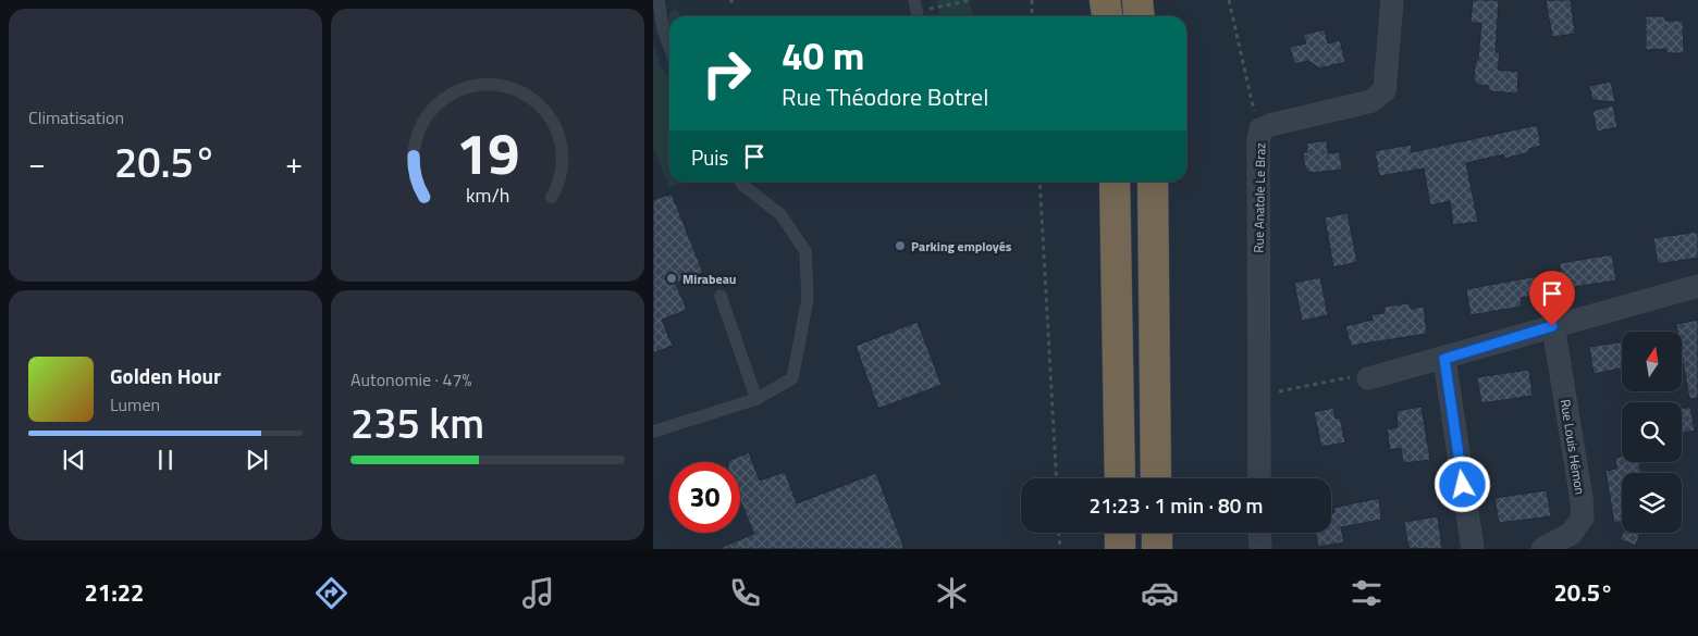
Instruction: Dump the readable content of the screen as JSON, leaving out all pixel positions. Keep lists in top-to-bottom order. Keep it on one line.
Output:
{"streets":{"street":["Rue Anatole Le Braz","Rue Louis Hémon"]},"places":["Parking employés","Mirabeau"],"north":"top","page":{"tile":["Climatisation",["Autonomie · 47%","235 km"]],"turn":["40 m","Rue Théodore Botrel"],"then":"Puis","heat":["−","20.5°","+"],"song":["Golden Hour","Lumen"],"limit":"30","trip":"21:23 · 1 min · 80 m","tabs":["21:22","20.5°"],"gauge":["19","km/h"]}}
